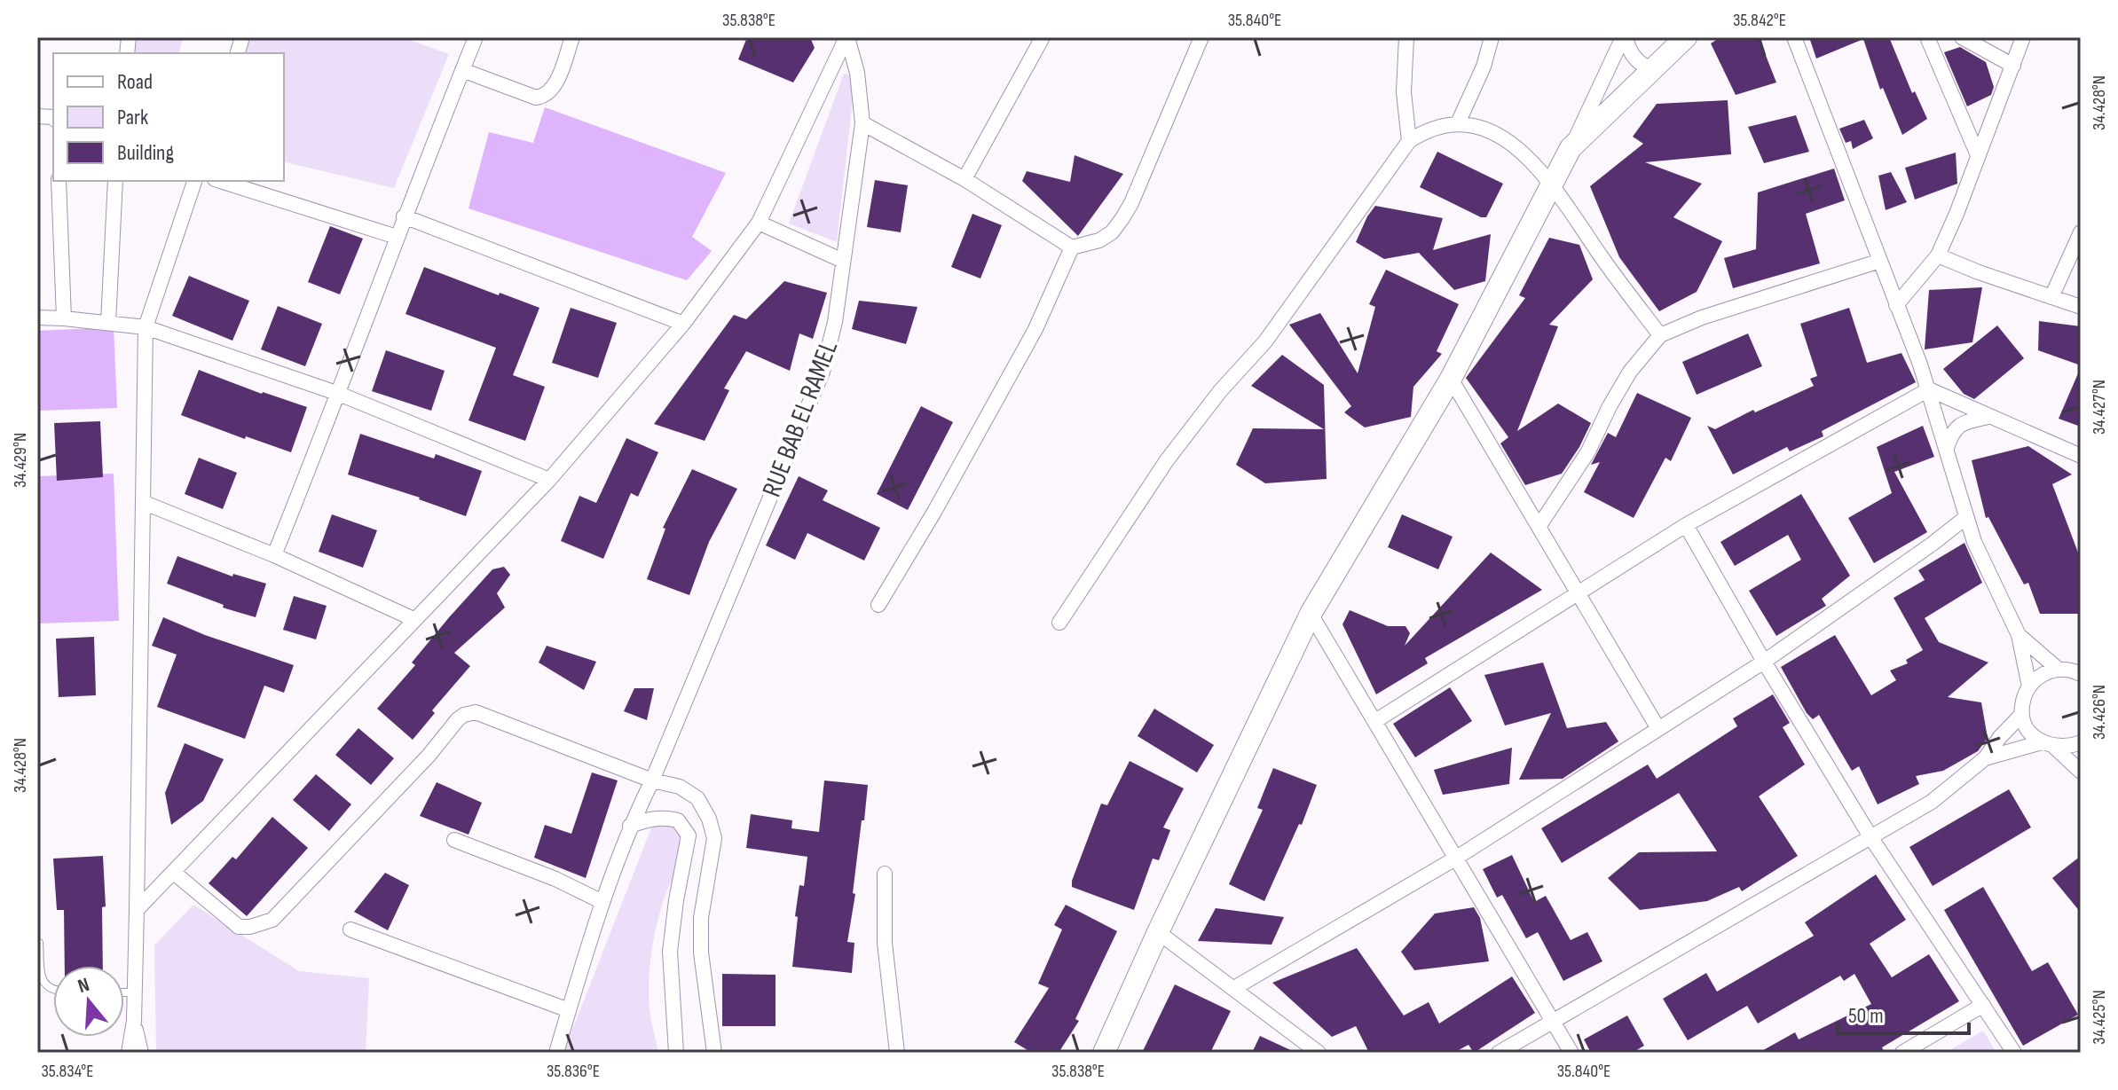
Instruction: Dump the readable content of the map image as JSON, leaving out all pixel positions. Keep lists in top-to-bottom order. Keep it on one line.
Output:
{"streets":{"street":["RUE BAB EL RAMEL"]},"legend":["Road","Park","Building"],"scale_bar":"50 m","north":"top","coordinates":["35.838°E","35.840°E","35.842°E","34.428°N","34.427°N","34.429°N","34.426°N","34.425°N","35.834°E","35.836°E"]}
